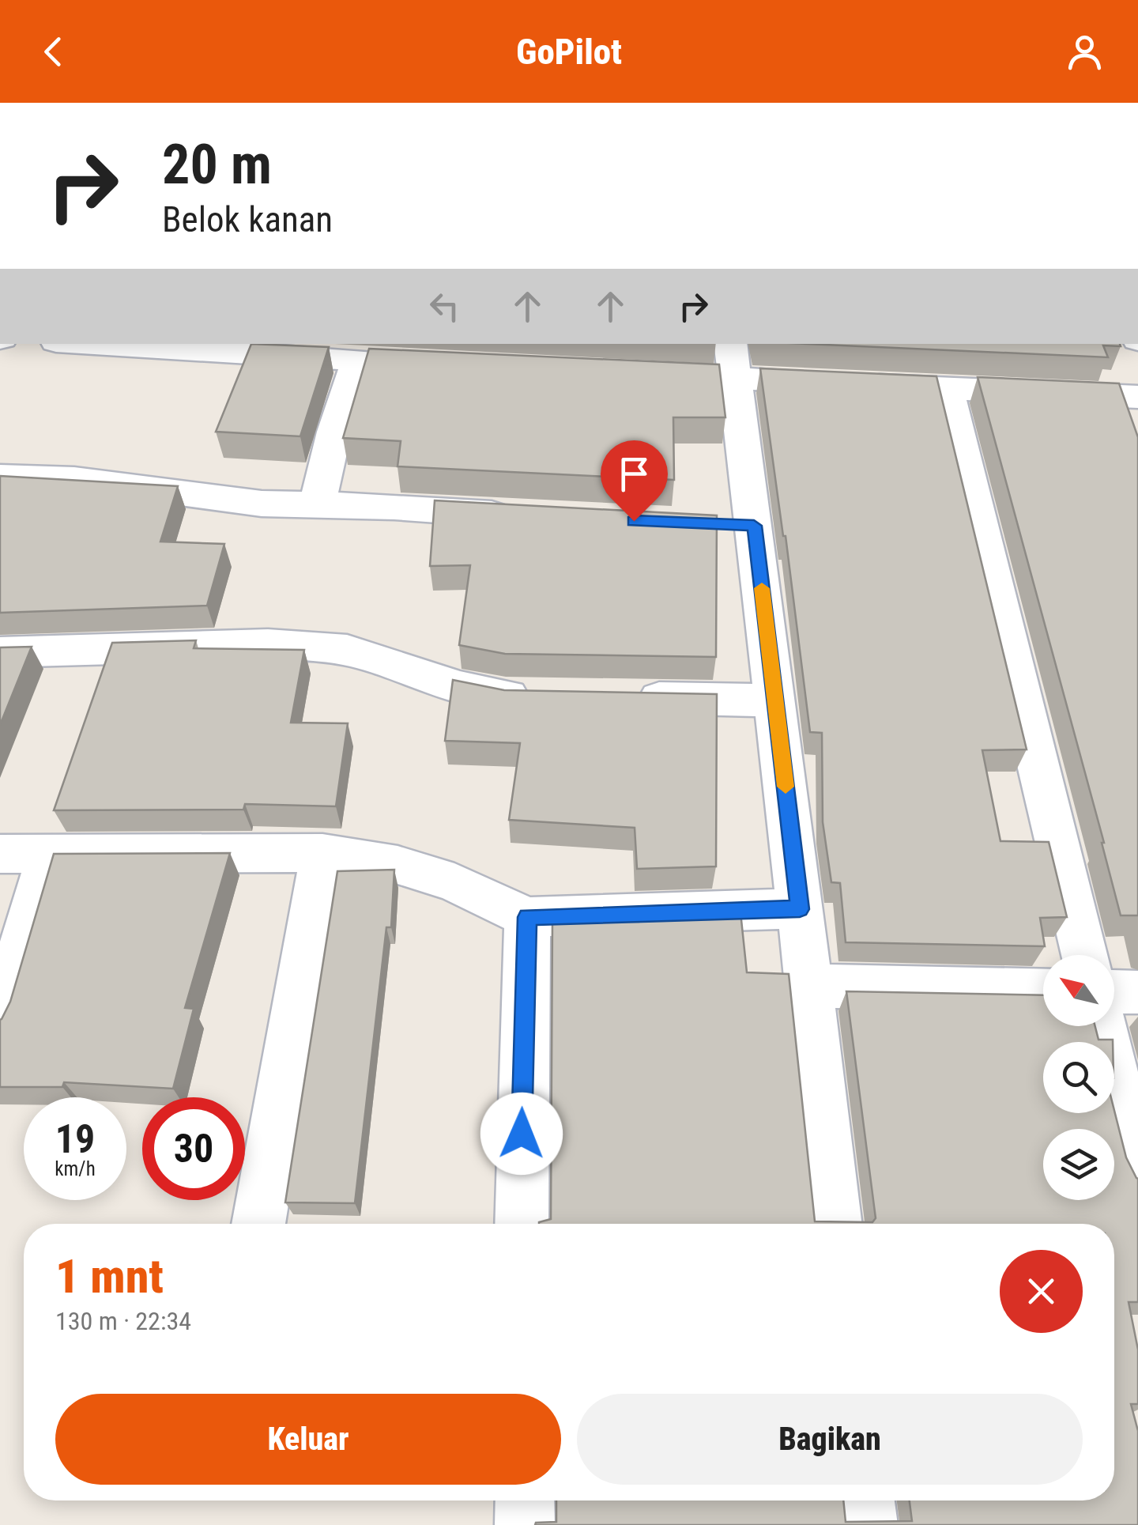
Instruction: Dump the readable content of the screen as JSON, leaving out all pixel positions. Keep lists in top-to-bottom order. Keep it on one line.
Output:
{"north":"top left","page":{"header":"GoPilot","turn":["20 m","Belok kanan"],"speed":"19 km/h","limit":"30","heading":["1 mnt","130 m · 22:34"],"buttons":["Keluar","Bagikan"]}}
